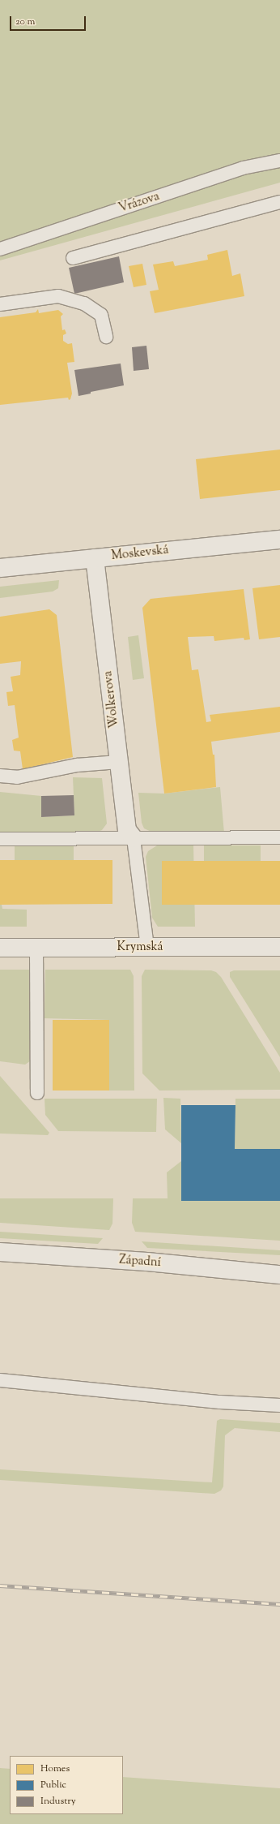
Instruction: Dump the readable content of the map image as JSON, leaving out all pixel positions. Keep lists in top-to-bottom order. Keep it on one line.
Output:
{"streets":{"street":["Moskevská","Wolkerova","Krymská","Západní"],"lane":["Vrázova"]},"crossings":[["Moskevská","Wolkerova"]],"legend":["Homes","Public","Industry"],"scale_bar":"20 m"}
